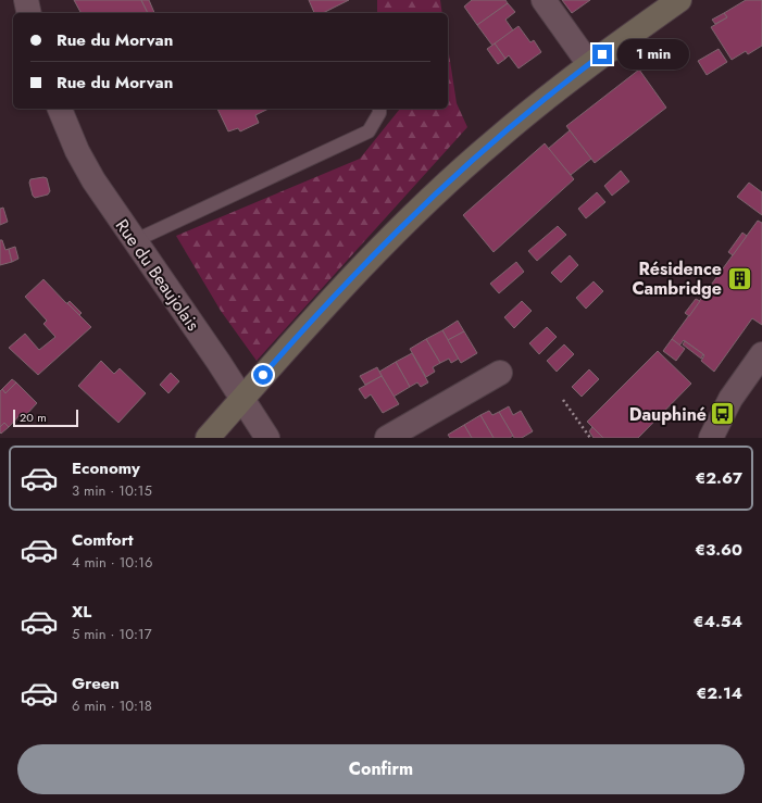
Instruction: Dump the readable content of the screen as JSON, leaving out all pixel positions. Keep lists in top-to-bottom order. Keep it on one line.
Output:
{"streets":{"street":["Rue du Beaujolais"]},"places":{"building":["Résidence Cambridge"],"bus stop":["Dauphiné"]},"scale_bar":"20 m","page":{"banner":["Rue du Morvan","Rue du Morvan"],"bubble":"1 min","scale":"20 m","list":[{"name":"Economy","note":"3 min · 10:15","value":"€2.67"},{"name":"Comfort","note":"4 min · 10:16","value":"€3.60"},{"name":"XL","note":"5 min · 10:17","value":"€4.54"},{"name":"Green","note":"6 min · 10:18","value":"€2.14"}],"buttons":"Confirm"}}
